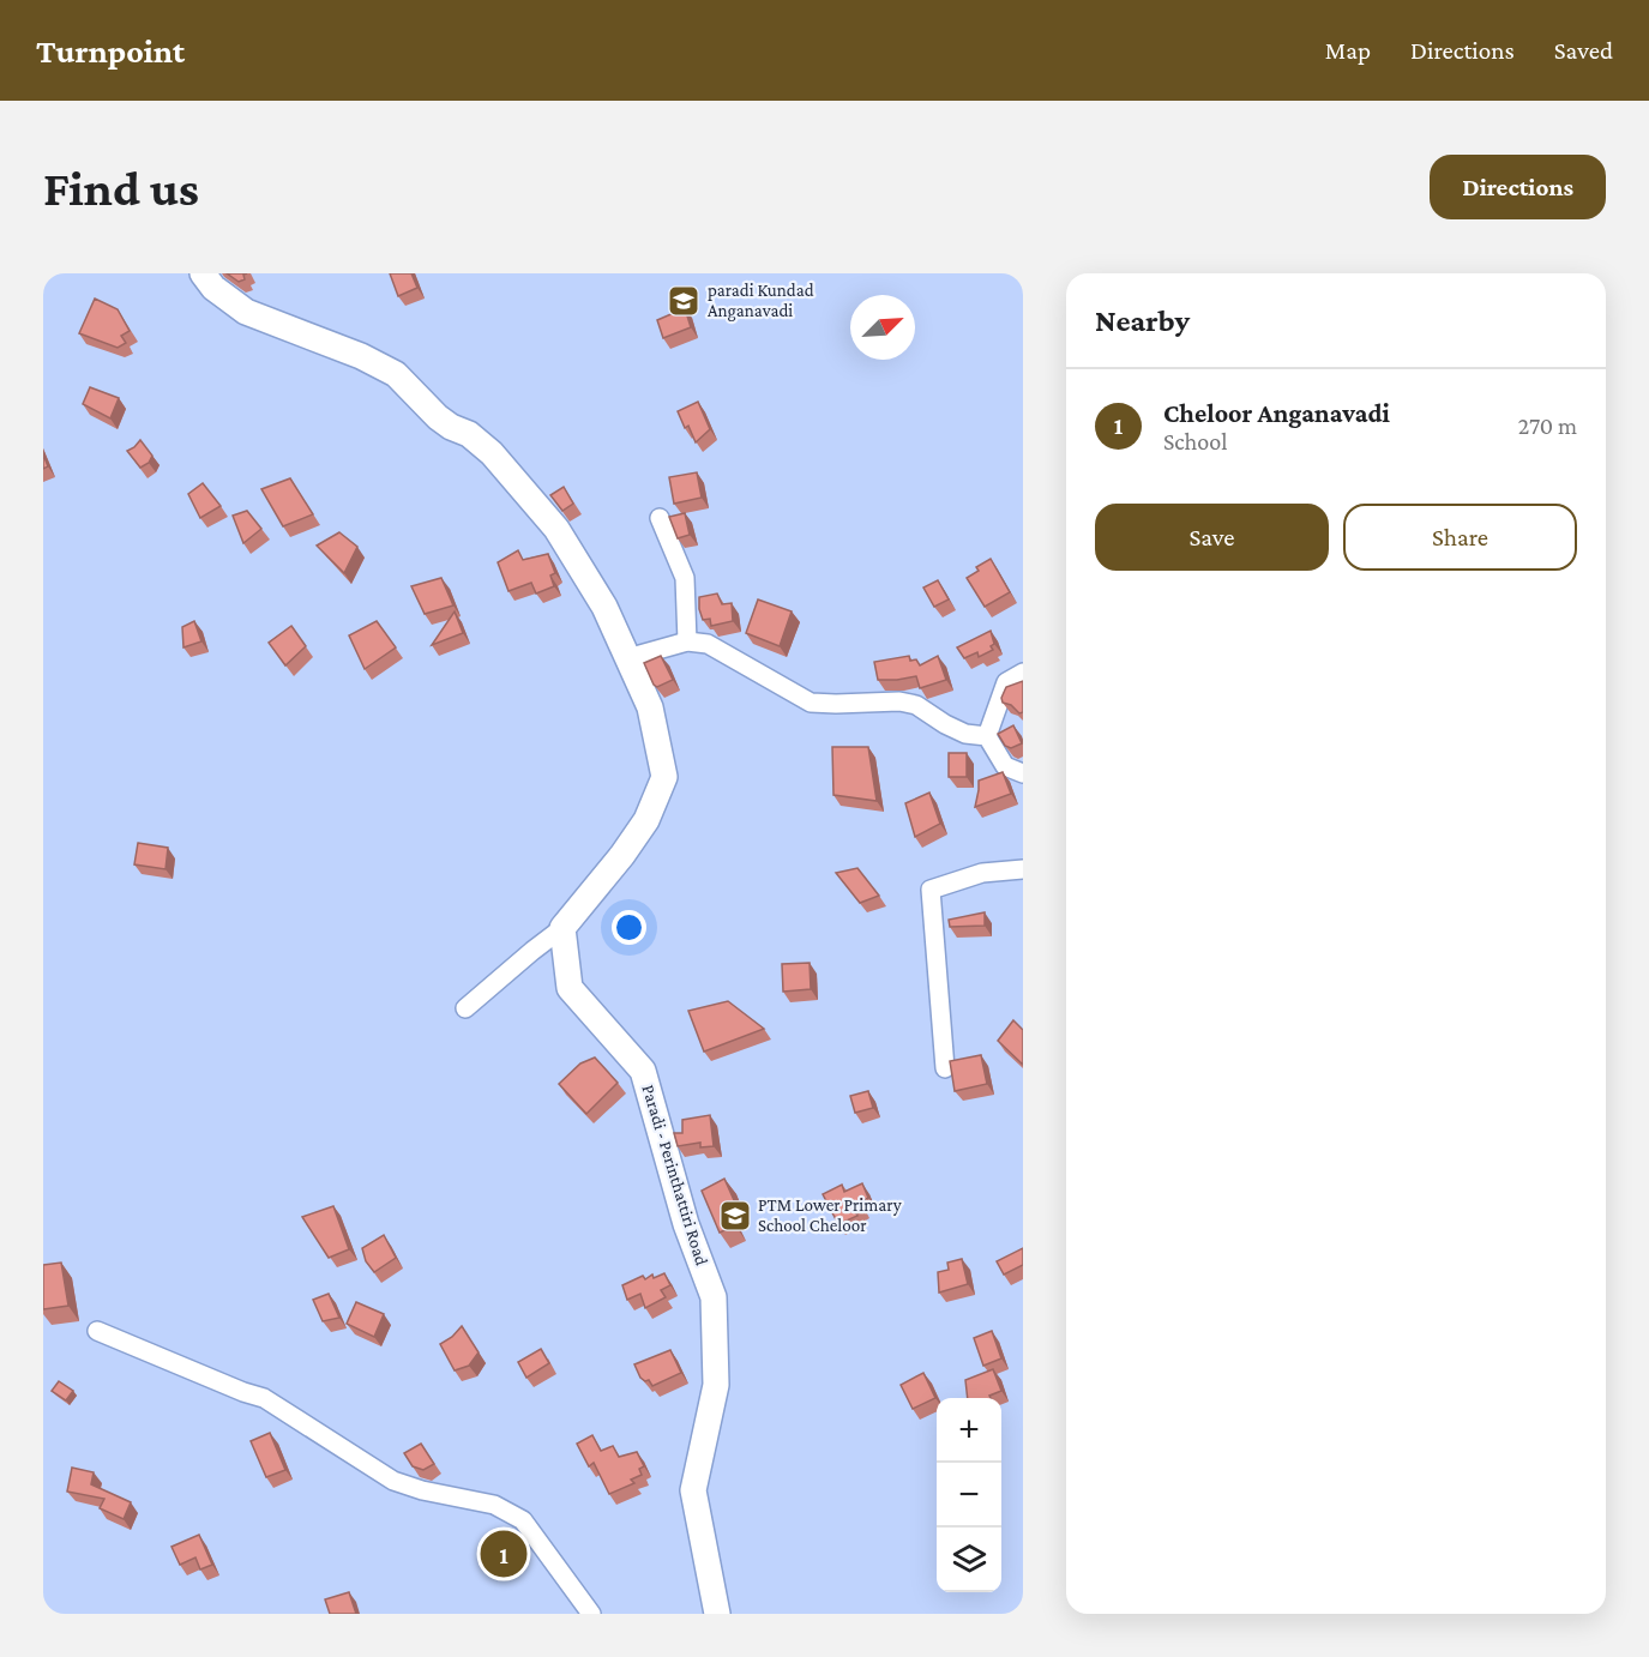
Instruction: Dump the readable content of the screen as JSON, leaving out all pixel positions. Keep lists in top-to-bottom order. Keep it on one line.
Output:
{"streets":{"main road":["Paradi - Perinthattiri Road"]},"places":{"school or university":["paradi Kundad Anganavadi","PTM Lower Primary School Cheloor"]},"north":"top right","page":{"header":"Turnpoint","nav":["Map","Directions","Saved"],"buttons":["Directions",["Save","Share"]],"title":"Find us","heading":"Nearby","list":[{"mark":"1","name":"Cheloor Anganavadi","note":"School","value":"270 m"}],"map_buttons":["+","−"],"pins":"1"}}
